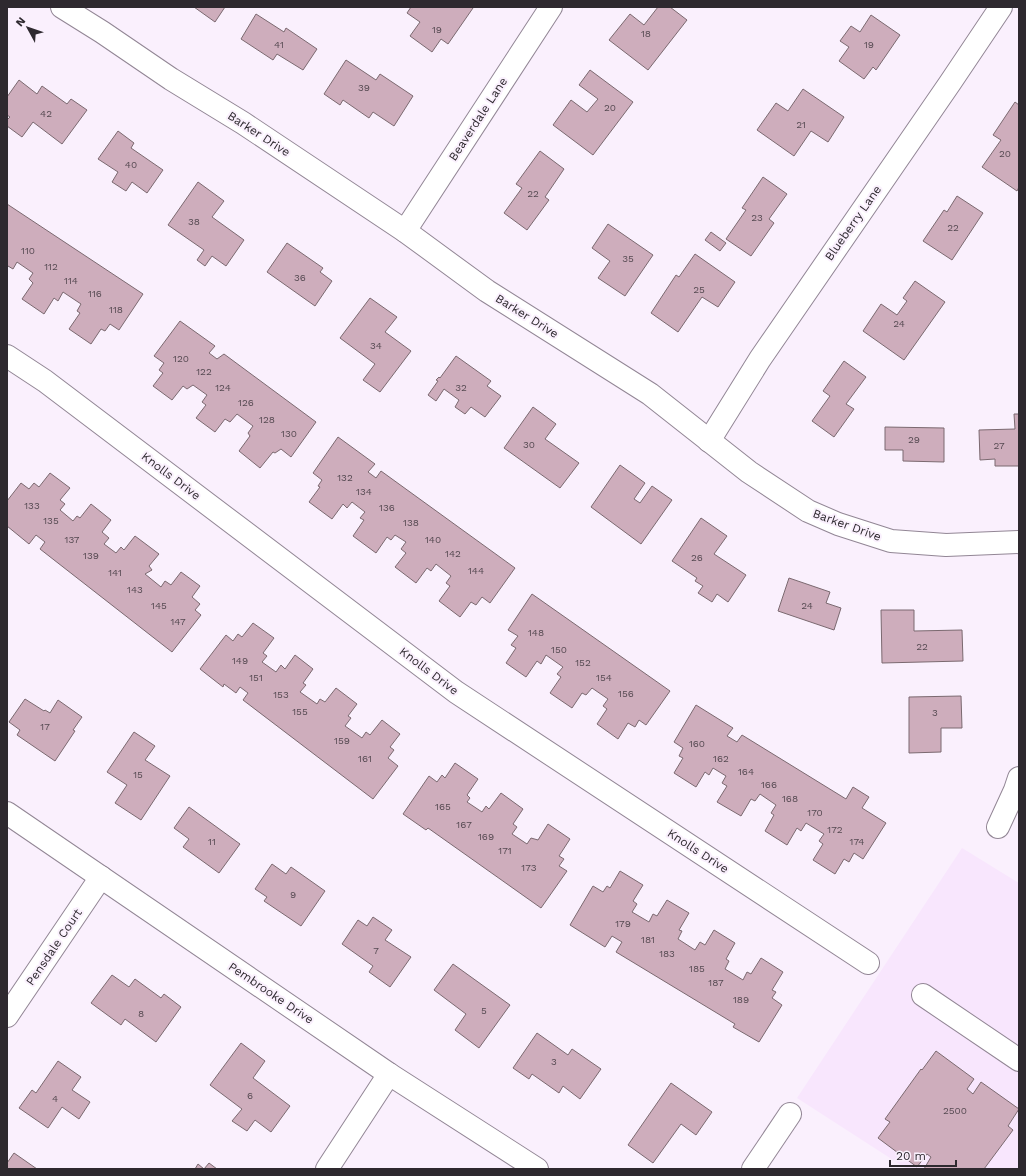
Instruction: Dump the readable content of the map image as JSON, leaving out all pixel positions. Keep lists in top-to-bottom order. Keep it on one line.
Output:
{"streets":{"street":["Beaverdale Lane","Barker Drive","Blueberry Lane","Knolls Drive","Pensdale Court","Pembrooke Drive"]},"crossings":[["Beaverdale Lane","Barker Drive"],["Barker Drive","Blueberry Lane"],["Pensdale Court","Pembrooke Drive"]],"house_numbers":["19","18","41","19","39","20","42","21","20","40","22","23","38","22","110","35","112","36","114","25","116","118","24","34","120","122","124","32","126","128","130","29","30","27","132","134","133","136","135","138","137","140","142","139","26","144","141","143","145","24","147","148","22","150","149","152","151","154","156","153","155","3","17","159","160","161","162","164","15","166","168","165","170","167","172","169","11","174","171","173","9","179","181","7","183","185","187","189","5","8","3","6","4","2500"],"scale_bar":"20 m","north":"top left"}
